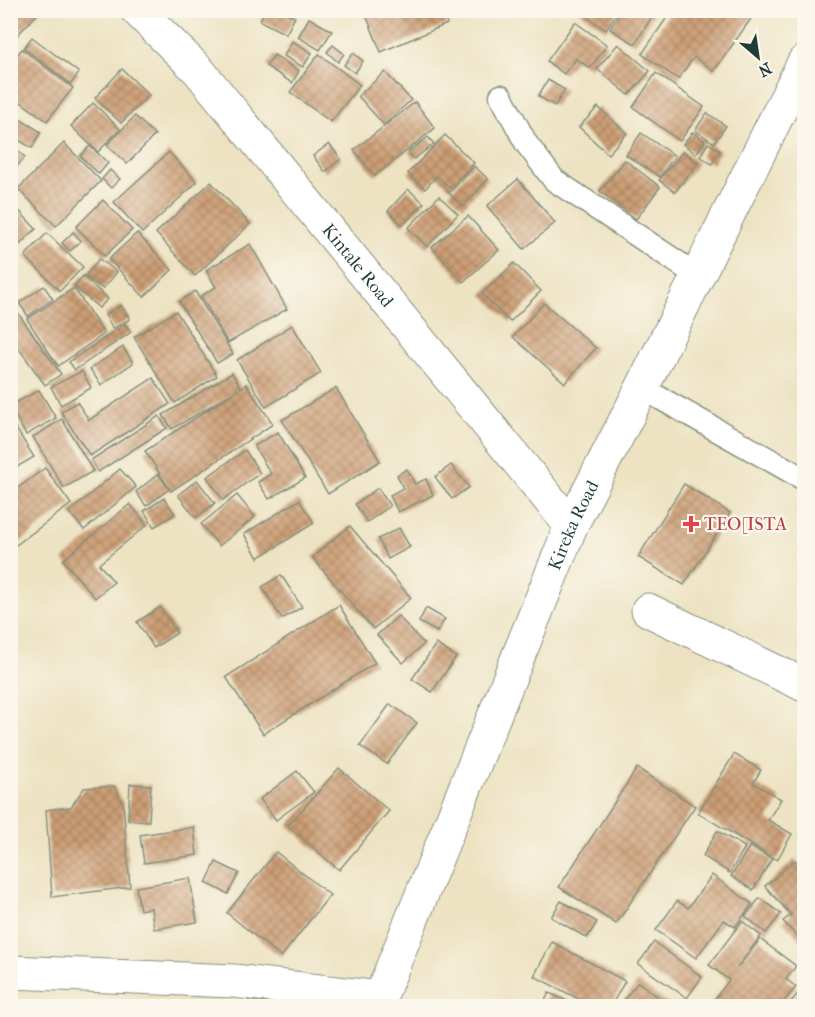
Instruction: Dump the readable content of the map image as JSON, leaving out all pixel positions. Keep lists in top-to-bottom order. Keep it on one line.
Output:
{"streets":{"street":["Kintale Road","Kireka Road"]},"crossings":[["Kintale Road","Kireka Road"]],"places":{"health":["TEO[ISTA"]},"north":"bottom right"}
